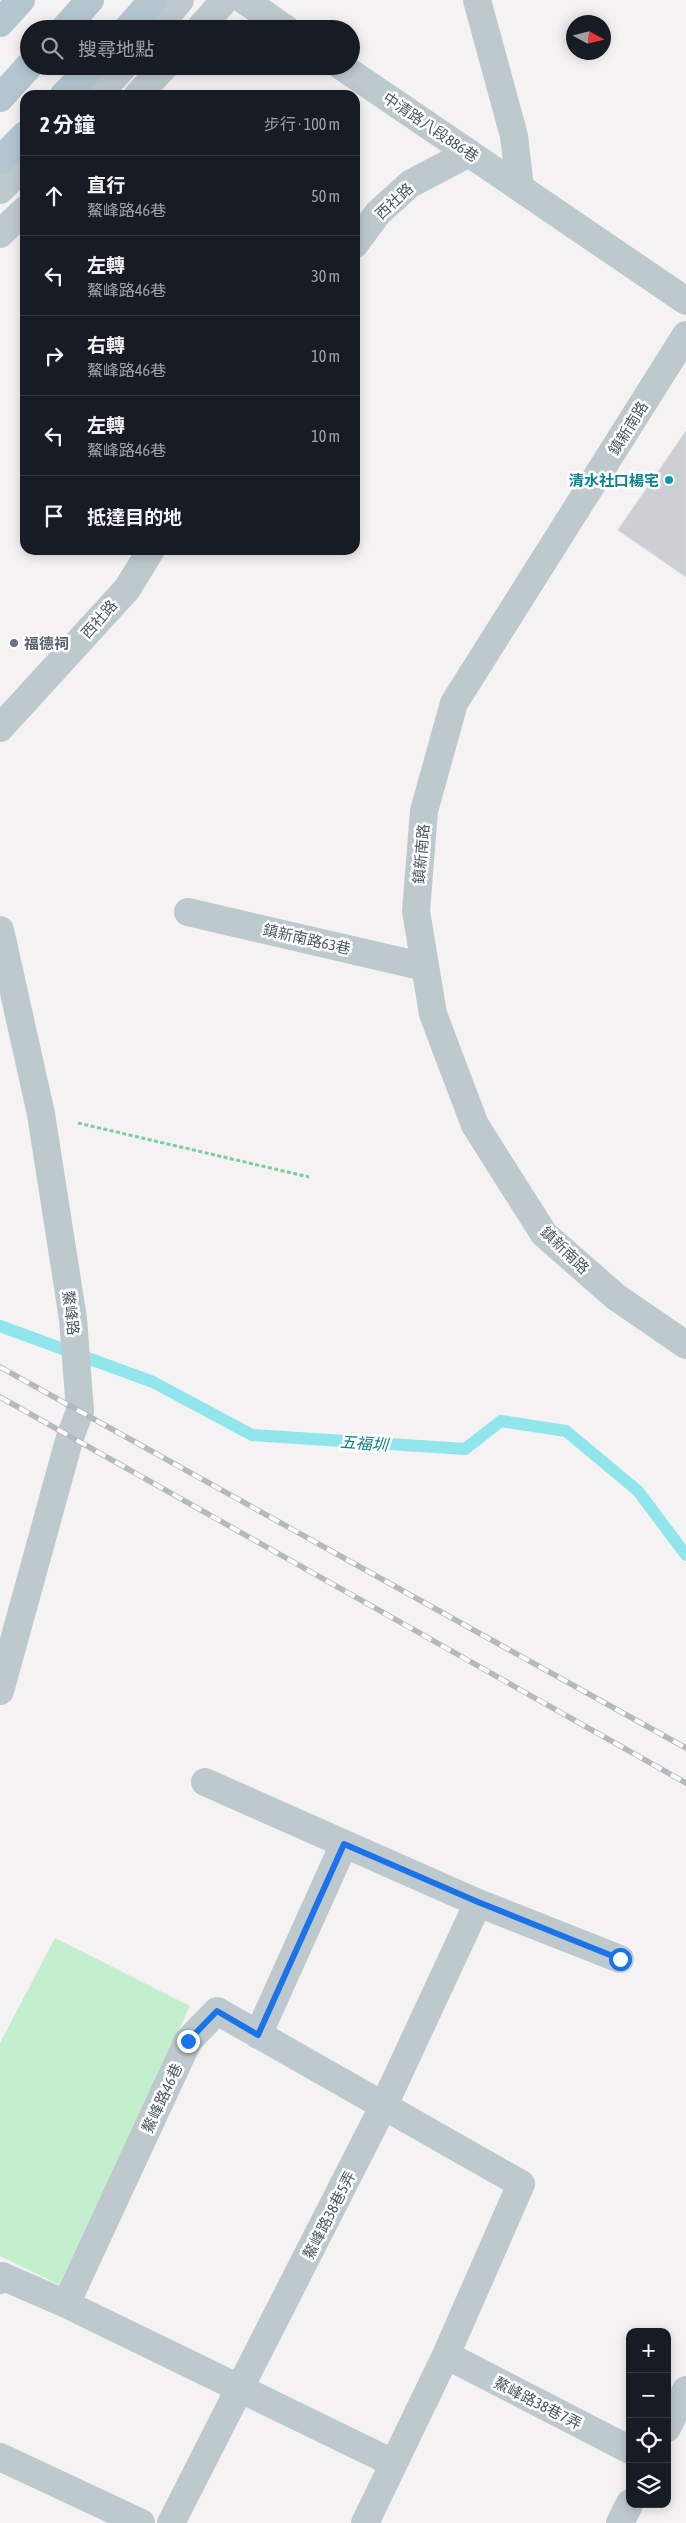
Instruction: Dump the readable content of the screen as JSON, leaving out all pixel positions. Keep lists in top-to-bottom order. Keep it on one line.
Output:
{"streets":{"street":["中清路八段886巷","西社路","鎮新南路","鎮新南路63巷","鰲峰路","鰲峰路46巷","鰲峰路38巷5弄","鰲峰路38巷7弄"]},"crossings":[["中清路八段886巷","西社路"],["鎮新南路","鎮新南路63巷"]],"water":["五福圳"],"places":["清水社口楊宅","福德祠"],"north":"right","page":{"search":"搜尋地點","heading":["2 分鐘","步行 · 100 m"],"list":[["直行","鰲峰路46巷","50 m"],["左轉","鰲峰路46巷","30 m"],["右轉","鰲峰路46巷","10 m"],["左轉","鰲峰路46巷","10 m"],"抵達目的地"],"map_buttons":["+","−"]}}
